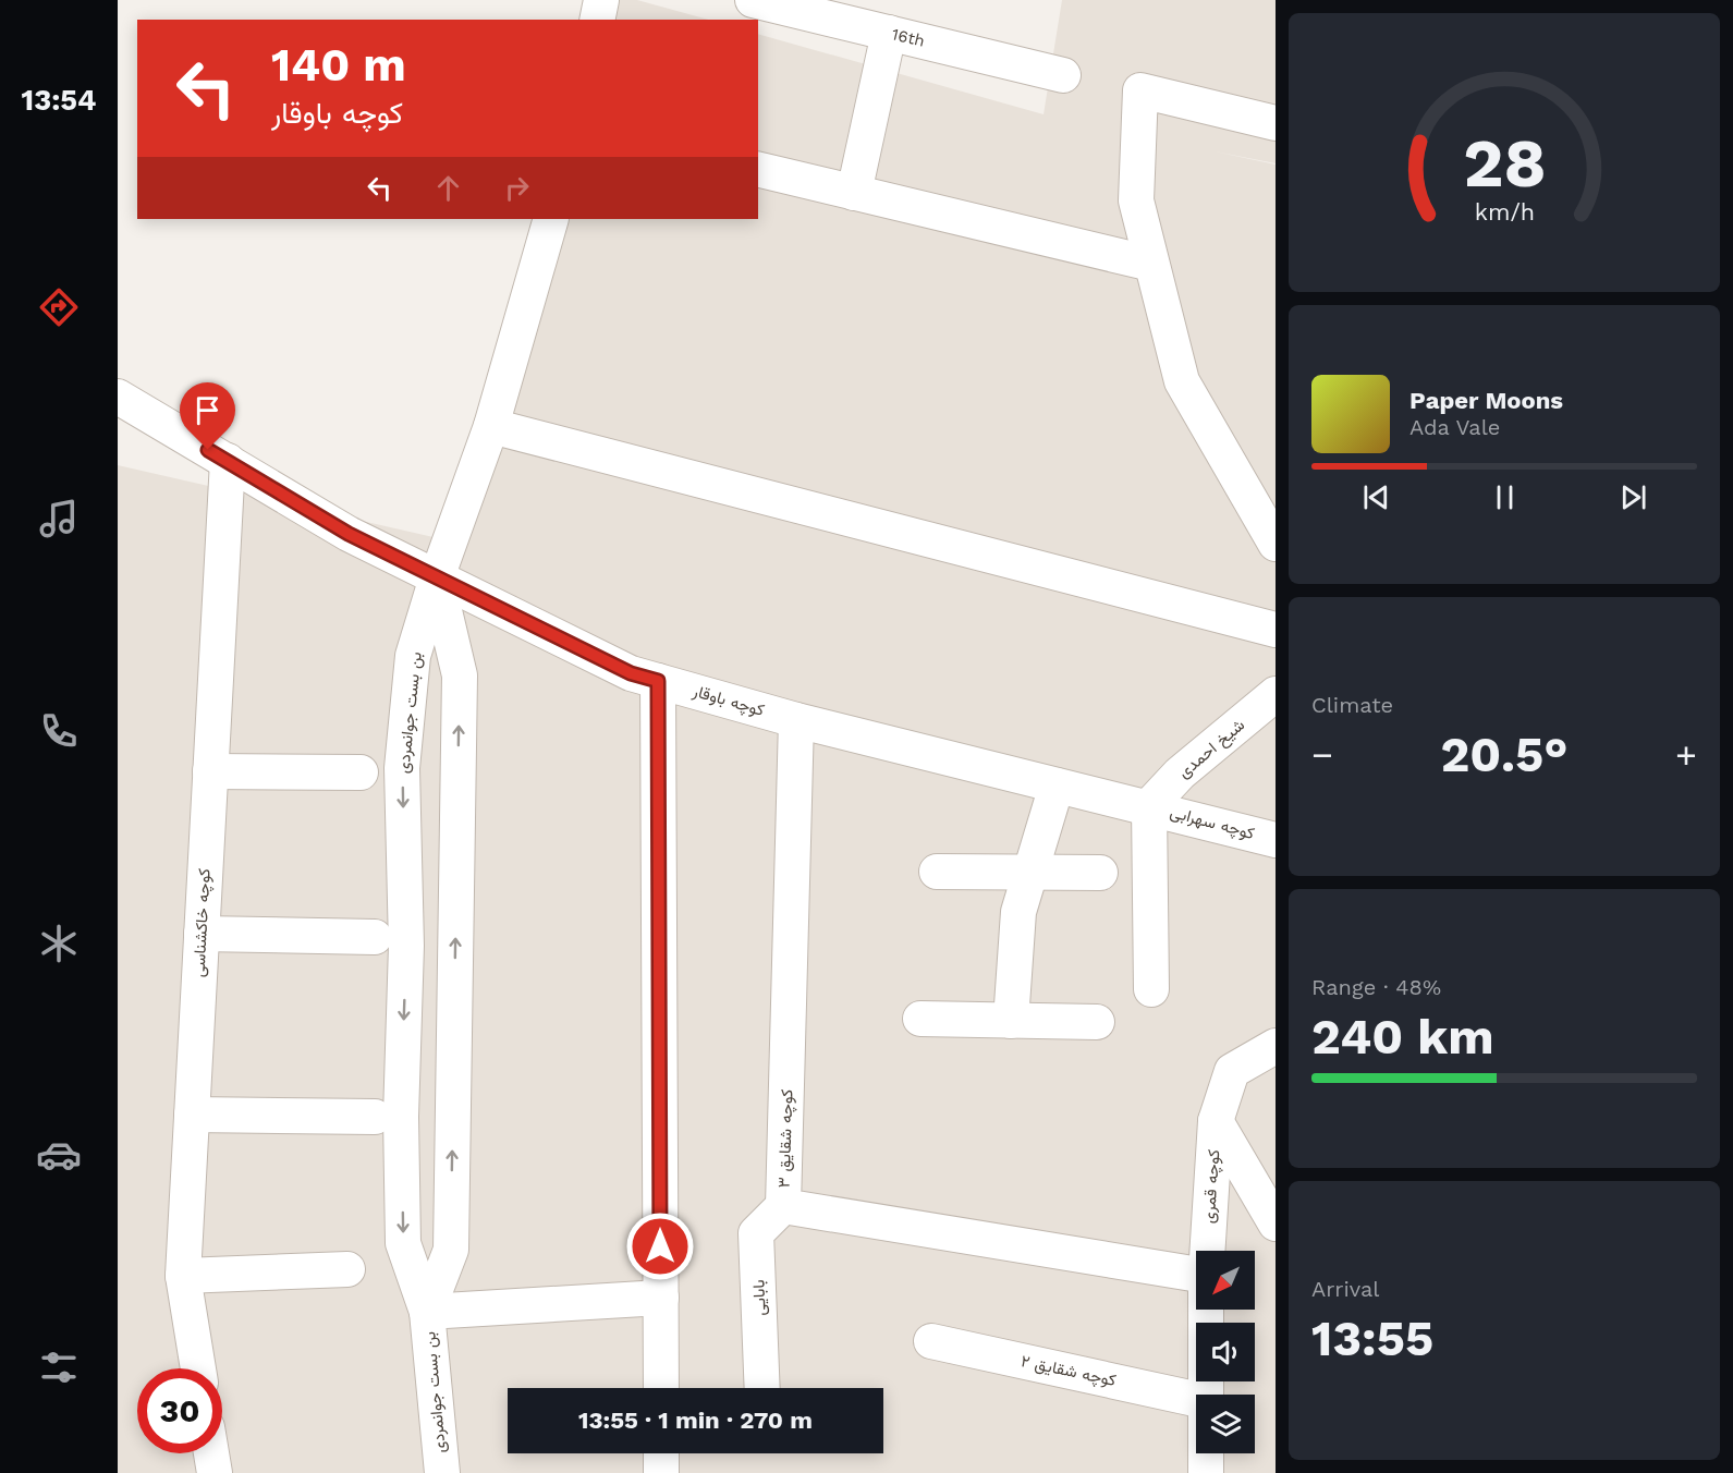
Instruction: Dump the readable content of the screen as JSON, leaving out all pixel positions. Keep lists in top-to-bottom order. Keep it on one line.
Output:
{"streets":{"street":["16th","کوچه باوقار","بن بست جوانمردی","شیخ احمدی","کوچه سهرابی","کوچه خاکشناسی","کوچه شقایق ۳","کوچه قمری","بابایی","کوچه شقایق ۲"]},"crossings":[["کوچه باوقار","بن بست جوانمردی"],["کوچه باوقار","شیخ احمدی"],["کوچه باوقار","کوچه سهرابی"],["کوچه باوقار","کوچه خاکشناسی"],["کوچه باوقار","کوچه شقایق ۳"],["شیخ احمدی","کوچه سهرابی"],["کوچه شقایق ۳","بابایی"]],"north":"bottom left","page":{"tabs":"13:54","turn":["140 m","کوچه باوقار"],"song":["Paper Moons","Ada Vale"],"tile":["Climate",["Range · 48%","240 km"],["Arrival","13:55"]],"heat":["−","20.5°","+"],"limit":"30","trip":"13:55 · 1 min · 270 m","gauge":["28","km/h"]}}
